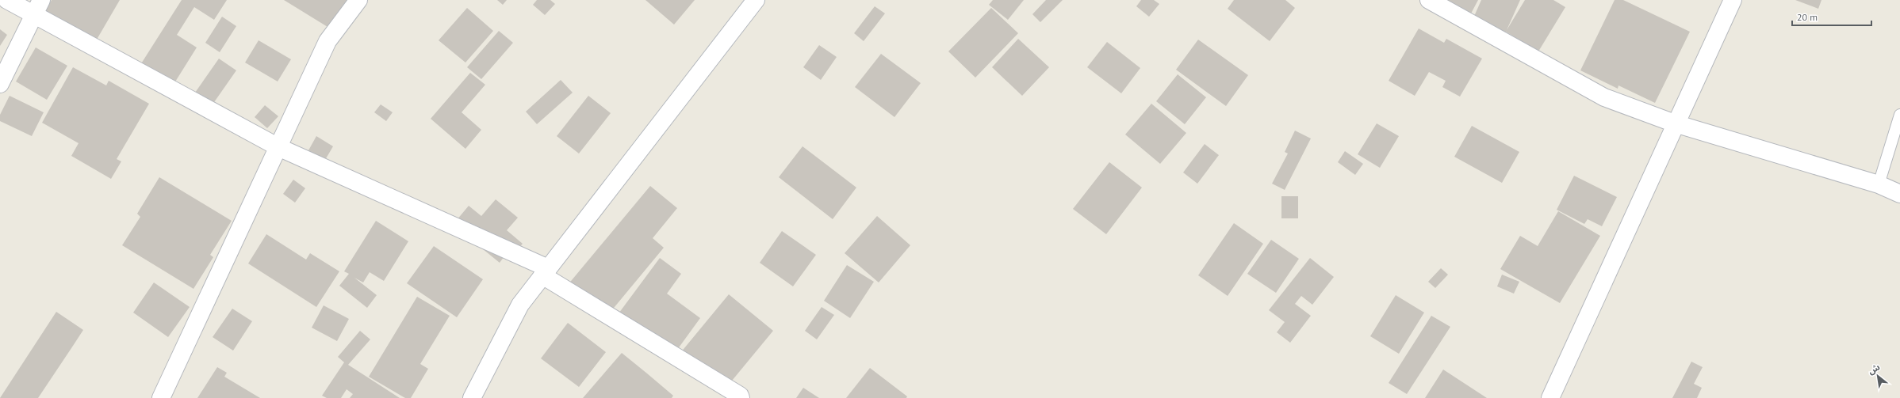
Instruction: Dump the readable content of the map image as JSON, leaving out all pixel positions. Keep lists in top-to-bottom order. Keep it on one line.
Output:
{"scale_bar":"20 m","north":"top left"}
